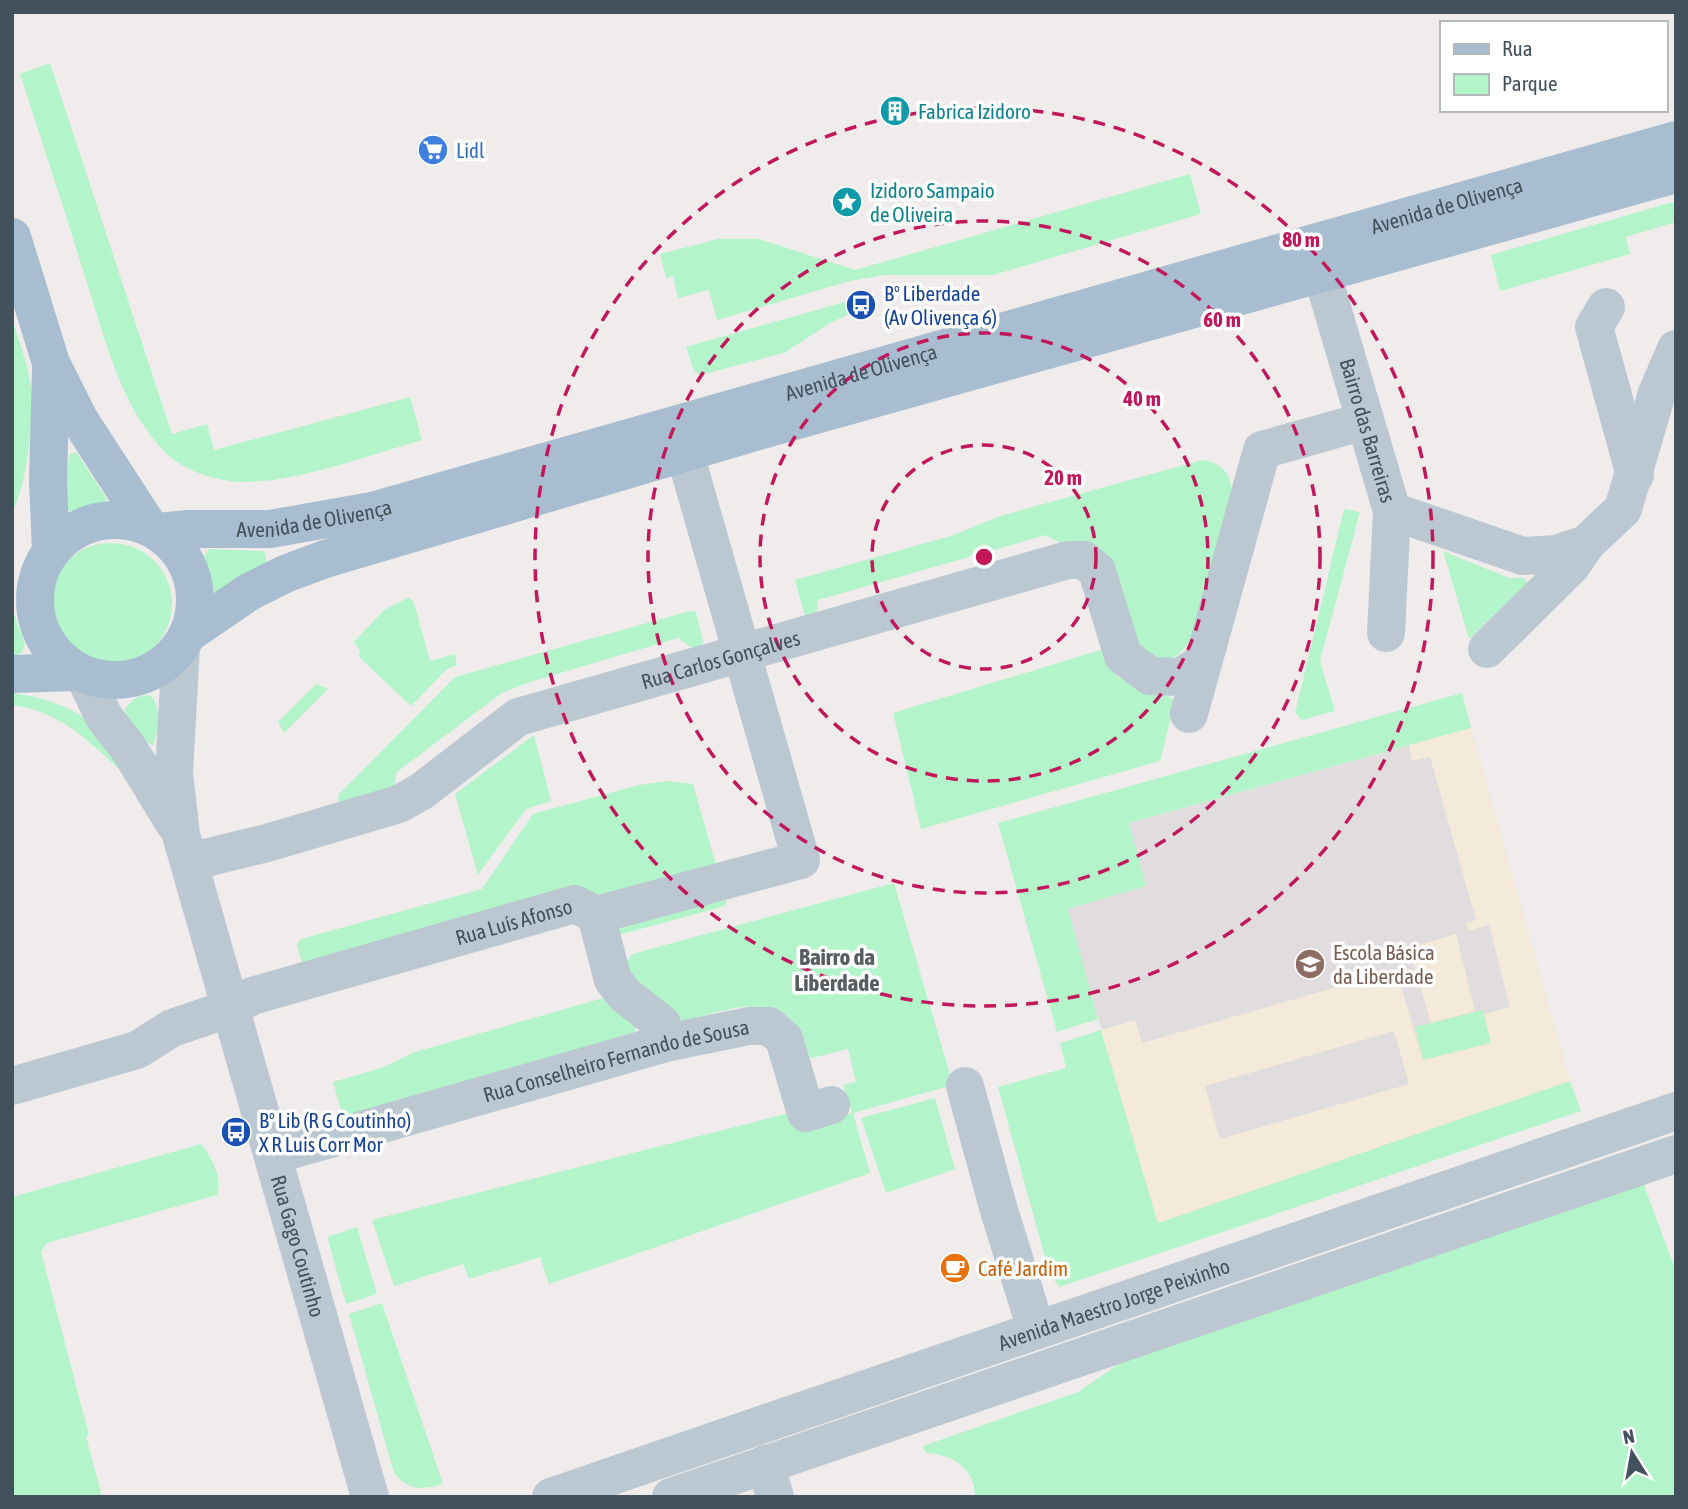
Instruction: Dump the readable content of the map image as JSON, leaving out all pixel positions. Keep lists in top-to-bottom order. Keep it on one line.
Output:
{"streets":{"main road":["Avenida de Olivença"],"street":["Bairro das Barreiras","Rua Carlos Gonçalves","Rua Luís Afonso","Rua Conselheiro Fernando de Sousa","Rua Gago Coutinho","Avenida Maestro Jorge Peixinho"]},"crossings":[["Avenida de Olivença","Bairro das Barreiras"],["Avenida de Olivença","Rua Gago Coutinho"],["Rua Carlos Gonçalves","Rua Luís Afonso"],["Rua Carlos Gonçalves","Rua Gago Coutinho"],["Rua Luís Afonso","Rua Gago Coutinho"],["Rua Conselheiro Fernando de Sousa","Rua Gago Coutinho"]],"districts":["Bairro da Liberdade"],"places":{"building":["Fabrica Izidoro"],"supermarket":["Lidl"],"place":["Izidoro Sampaio de Oliveira"],"bus stop":["Bº Liberdade (Av Olivença 6)","Bº Lib (R G Coutinho) X R Luis Corr Mor"],"school or university":["Escola Básica da Liberdade"],"cafe":["Café Jardim"]},"legend":["Rua","Parque"],"north":"top","rings":["80 m","60 m","40 m","20 m"]}
